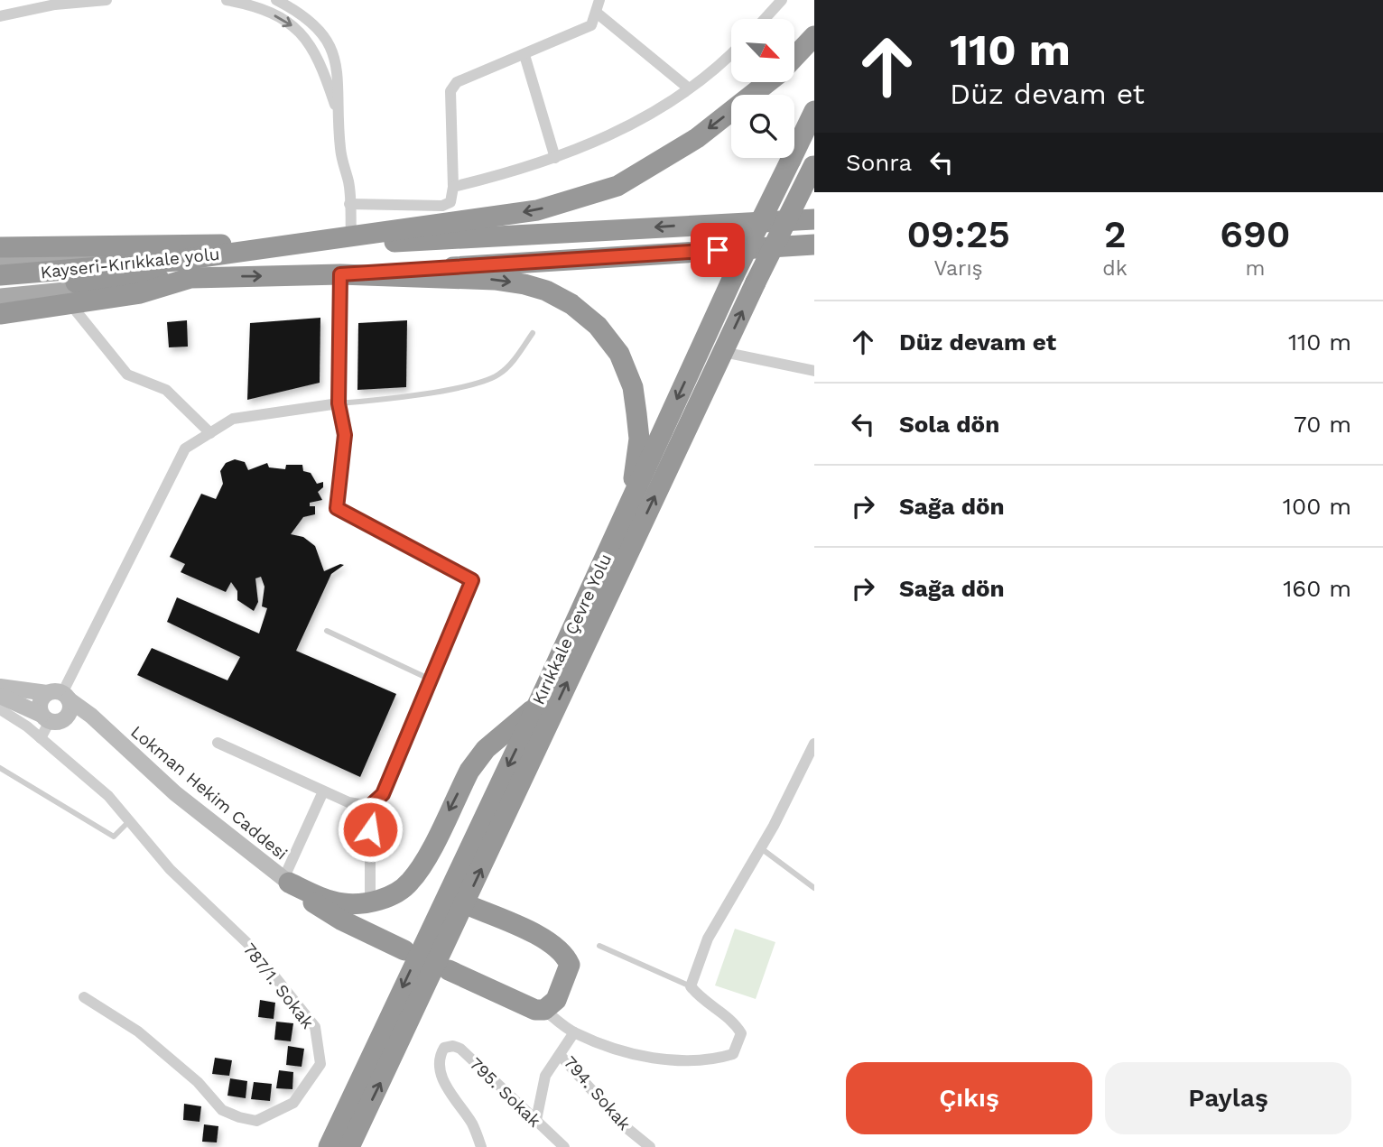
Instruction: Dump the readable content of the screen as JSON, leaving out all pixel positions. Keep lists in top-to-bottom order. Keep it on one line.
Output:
{"streets":{"highway":["Kayseri-Kırıkkale yolu","Kırıkkale Çevre Yolu"],"street":["Lokman Hekim Caddesi","787/1. Sokak","795. Sokak","794. Sokak"]},"north":"bottom right","page":{"turn":["110 m","Düz devam et"],"then":"Sonra","eta":["09:25","Varış","2","dk","690","m"],"list":[{"name":"Düz devam et","value":"110 m"},{"name":"Sola dön","value":"70 m"},{"name":"Sağa dön","value":"100 m"},{"name":"Sağa dön","value":"160 m"}],"buttons":["Çıkış","Paylaş"]}}
